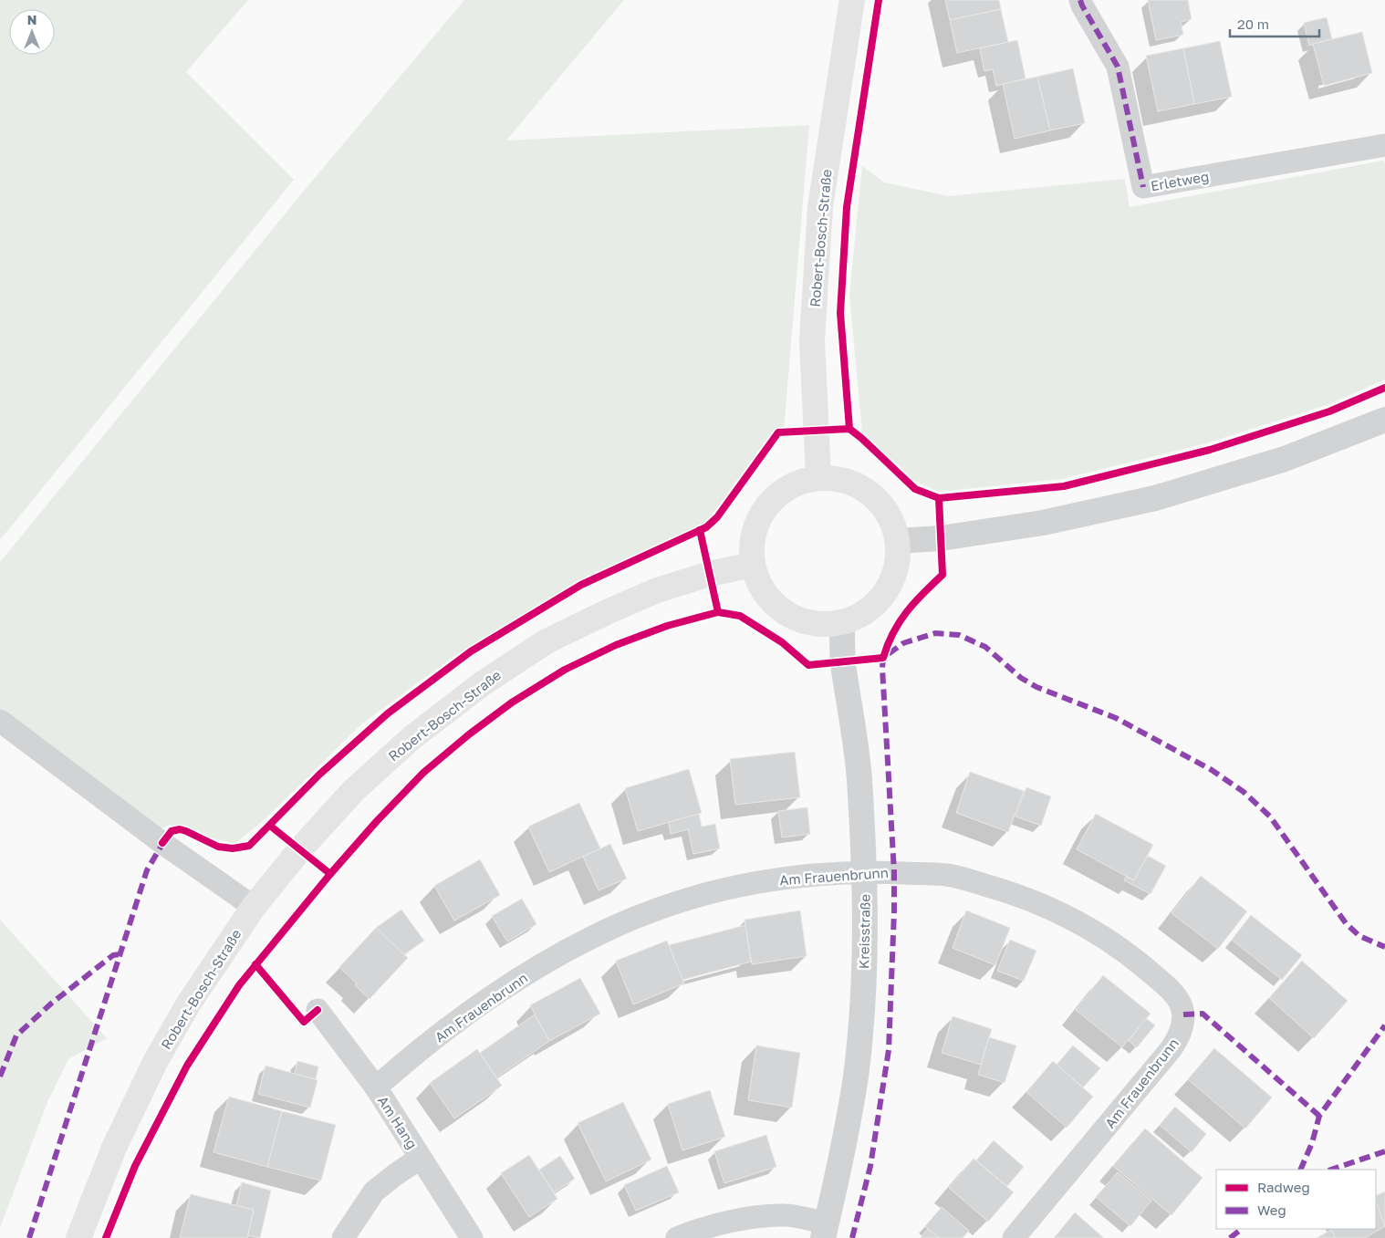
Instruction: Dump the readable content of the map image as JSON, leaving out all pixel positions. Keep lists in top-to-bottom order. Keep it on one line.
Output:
{"streets":{"main road":["Robert-Bosch-Straße"],"street":["Erletweg","Am Frauenbrunn","Kreisstraße","Am Hang"]},"crossings":[["Robert-Bosch-Straße","Kreisstraße"],["Am Frauenbrunn","Kreisstraße"],["Am Frauenbrunn","Am Hang"]],"legend":["Radweg","Weg"],"scale_bar":"20 m","north":"top"}
